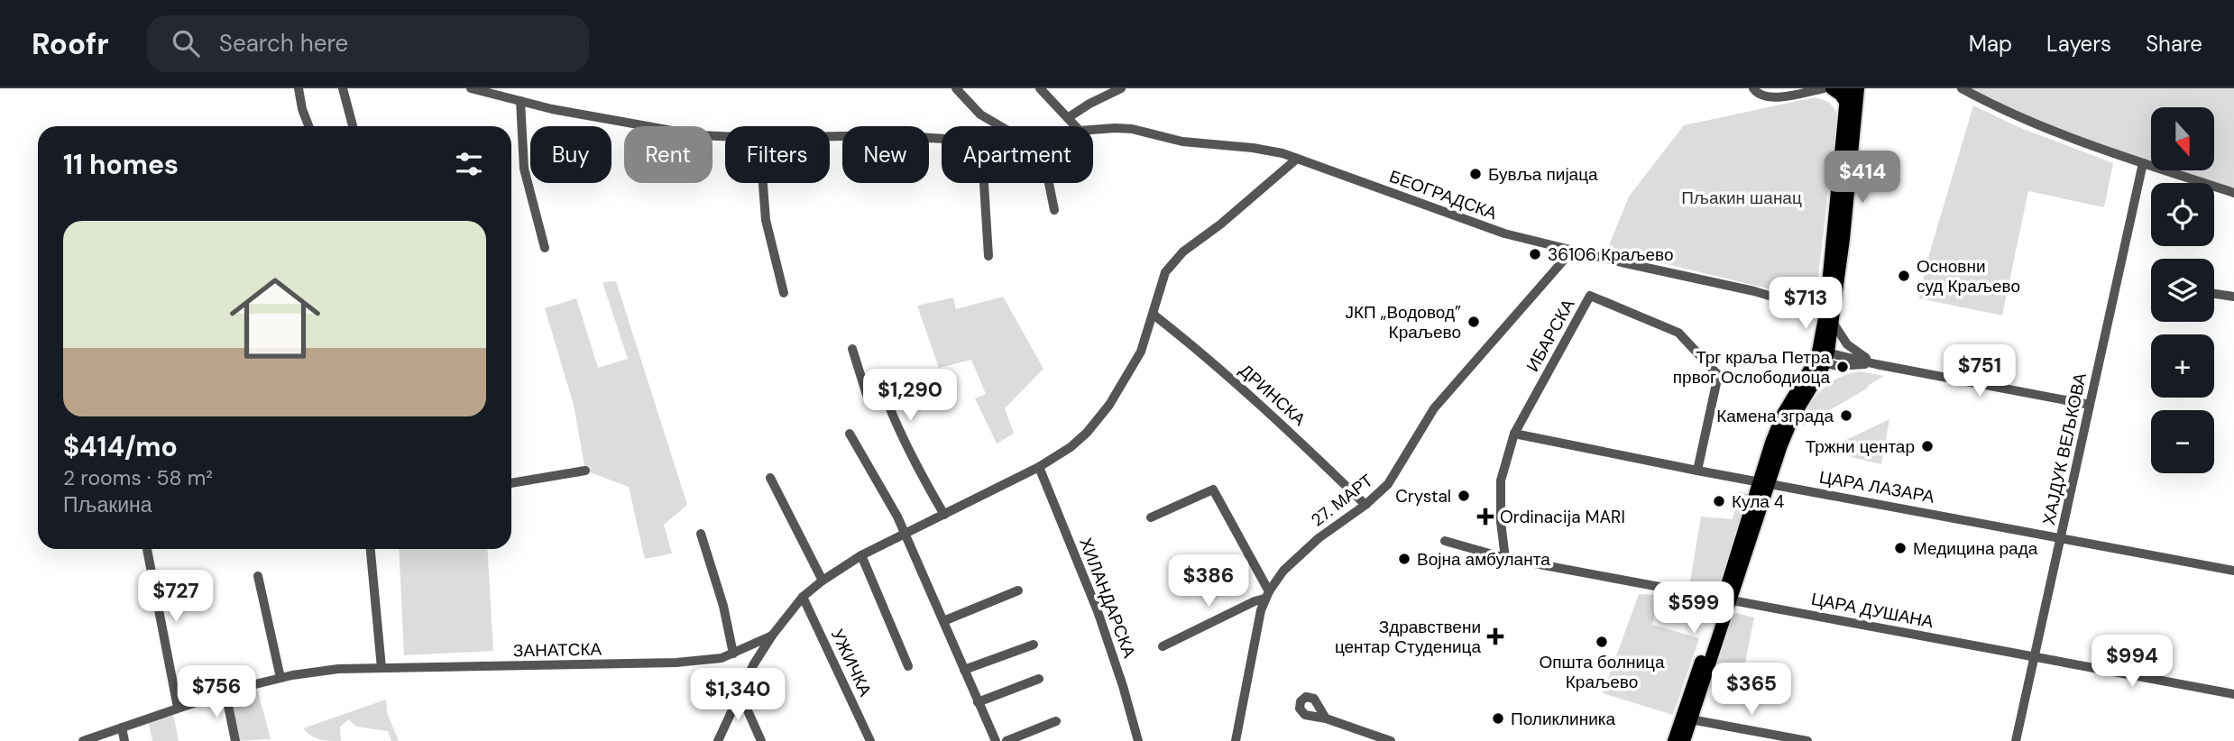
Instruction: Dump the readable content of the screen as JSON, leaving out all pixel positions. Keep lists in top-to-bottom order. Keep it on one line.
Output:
{"streets":{"street":["БЕОГРАДСКА","ИБАРСКА","ДРИНСКА","ХАЈДУК ВЕЉКОВА","ЦАРА ЛАЗАРА","27. МАРТ","ХИЛАНДАРСКА","ЦАРА ДУШАНА","ЗАНАТСКА","УЖИЧКА"]},"crossings":[["БЕОГРАДСКА","27. МАРТ"],["ИБАРСКА","ЦАРА ЛАЗАРА"],["ИБАРСКА","ЦАРА ДУШАНА"],["ДРИНСКА","27. МАРТ"],["ХАЈДУК ВЕЉКОВА","ЦАРА ЛАЗАРА"],["ХАЈДУК ВЕЉКОВА","ЦАРА ДУШАНА"]],"parks":["Пљакин шанац"],"places":{"other":["Бувља пијаца","36106 Краљево","Основни суд Краљево","ЈКП „Водовод” Краљево","Трг краља Петра првог Ослободиоца","Камена зграда","Тржни центар","Crystal","Кула 4","Медицина рада","Војна амбуланта","Општа болница Краљево","Поликлиника"],"health":["Ordinacija MARI","Здравствени центар Студеница"]},"north":"bottom","page":{"header":"Roofr","search":"Search here","nav":["Map","Layers","Share"],"map_buttons":["+","−"],"chip":["Buy","Rent","Filters","New","Apartment"],"heading":"11 homes","price":["$414","$713","$751","$1,290","$386","$727","$599","$994","$365","$756","$1,340"],"list":[{"name":"$414/mo","note":"2 rooms · 58 m² · Пљакина"}]}}
